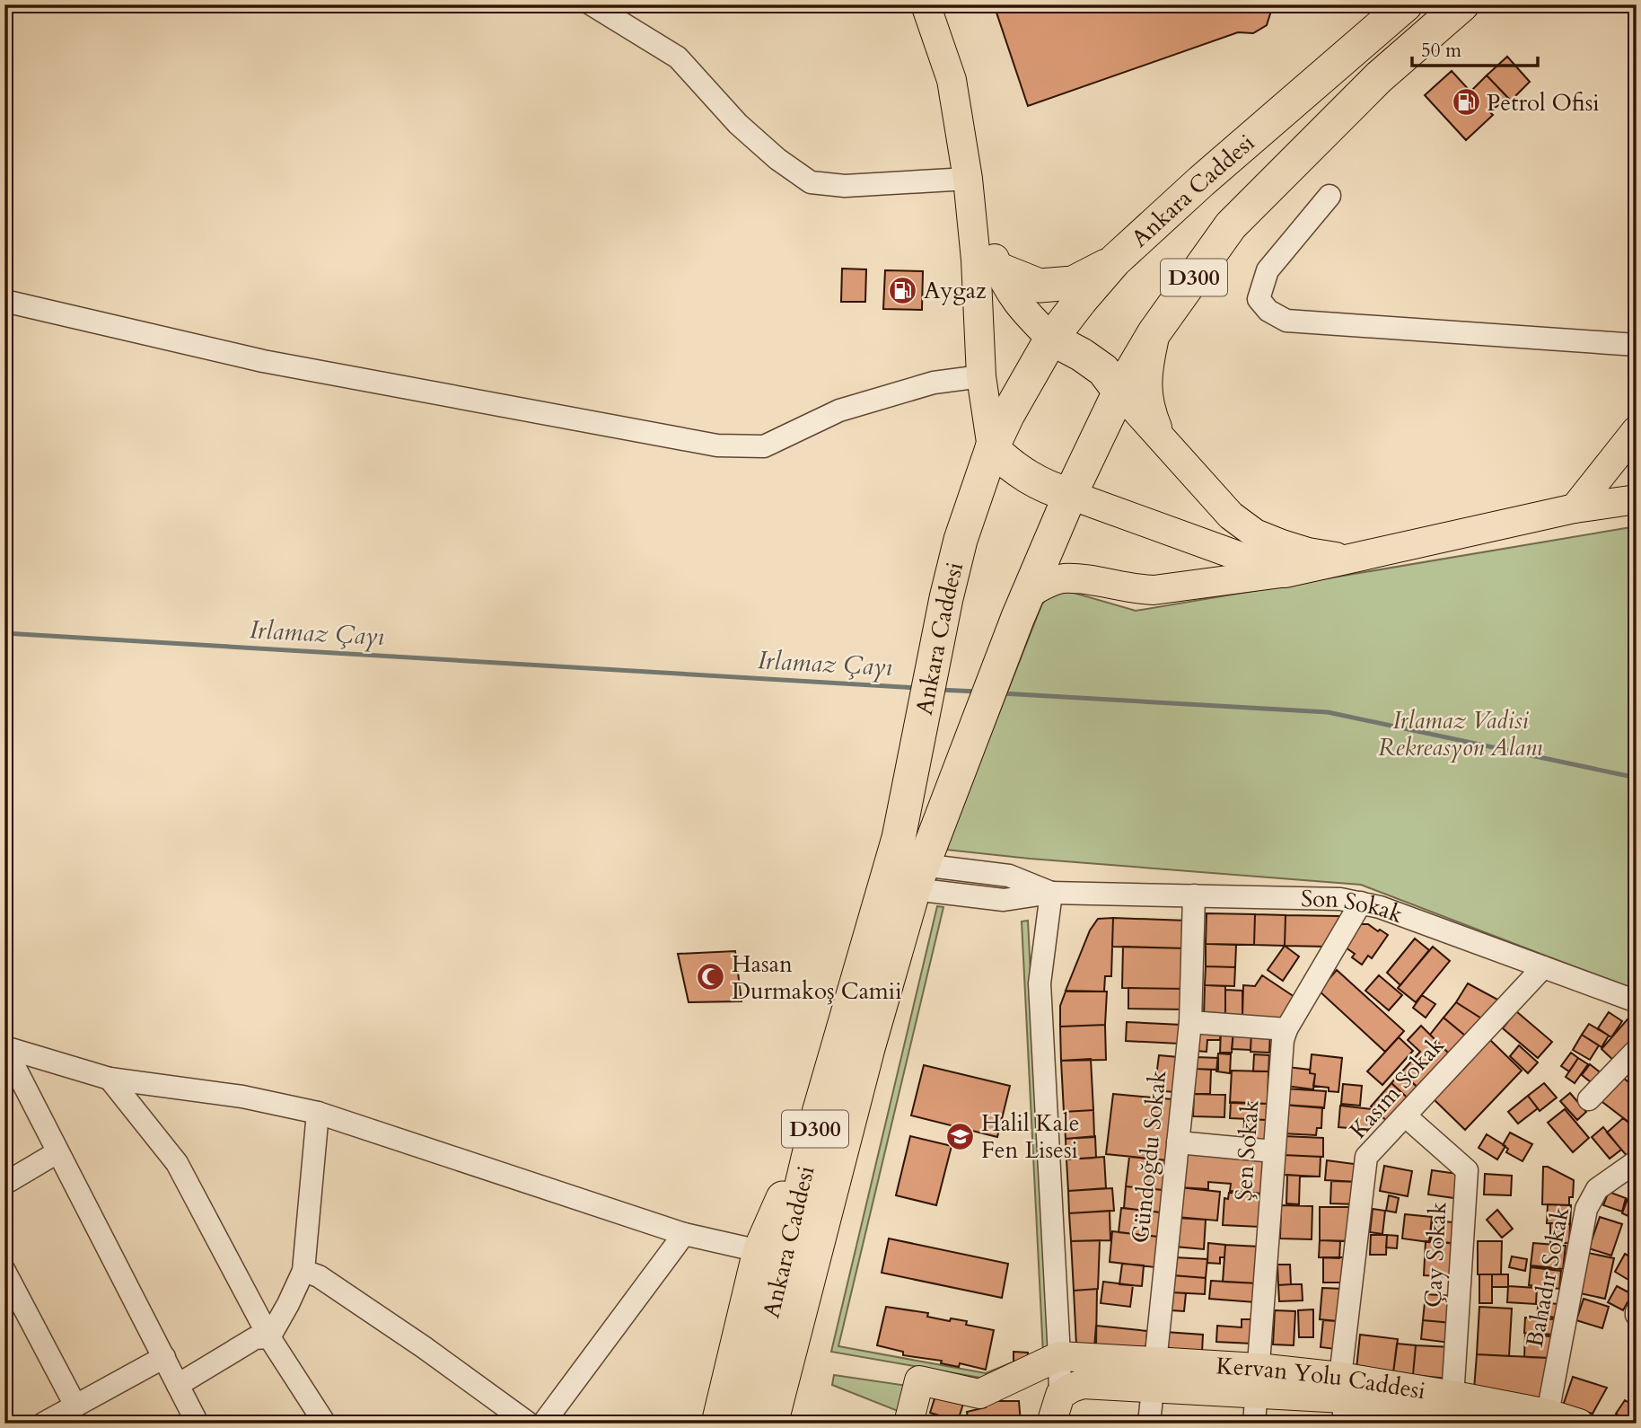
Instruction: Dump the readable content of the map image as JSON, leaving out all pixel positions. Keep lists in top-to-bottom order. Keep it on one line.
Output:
{"streets":{"highway":["Ankara Caddesi","D300"],"main road":["Kervan Yolu Caddesi"],"street":["Son Sokak","Kasım Sokak","Şen Sokak","Gündoğdu Sokak","Çay Sokak","Bahadır Sokak"]},"crossings":[["Ankara Caddesi","Son Sokak"],["Son Sokak","Kasım Sokak"],["Son Sokak","Şen Sokak"],["Son Sokak","Gündoğdu Sokak"],["Kasım Sokak","Çay Sokak"],["Kasım Sokak","Kervan Yolu Caddesi"],["Şen Sokak","Kervan Yolu Caddesi"],["Gündoğdu Sokak","Kervan Yolu Caddesi"],["Çay Sokak","Kervan Yolu Caddesi"],["Bahadır Sokak","Kervan Yolu Caddesi"]],"water":["Irlamaz Çayı"],"parks":["Irlamaz Vadisi Rekreasyon Alanı"],"places":{"fuel station":["Petrol Ofisi","Aygaz"],"mosque":["Hasan Durmakoş Camii"],"school or university":["Halil Kale Fen Lisesi"]},"scale_bar":"50 m"}
